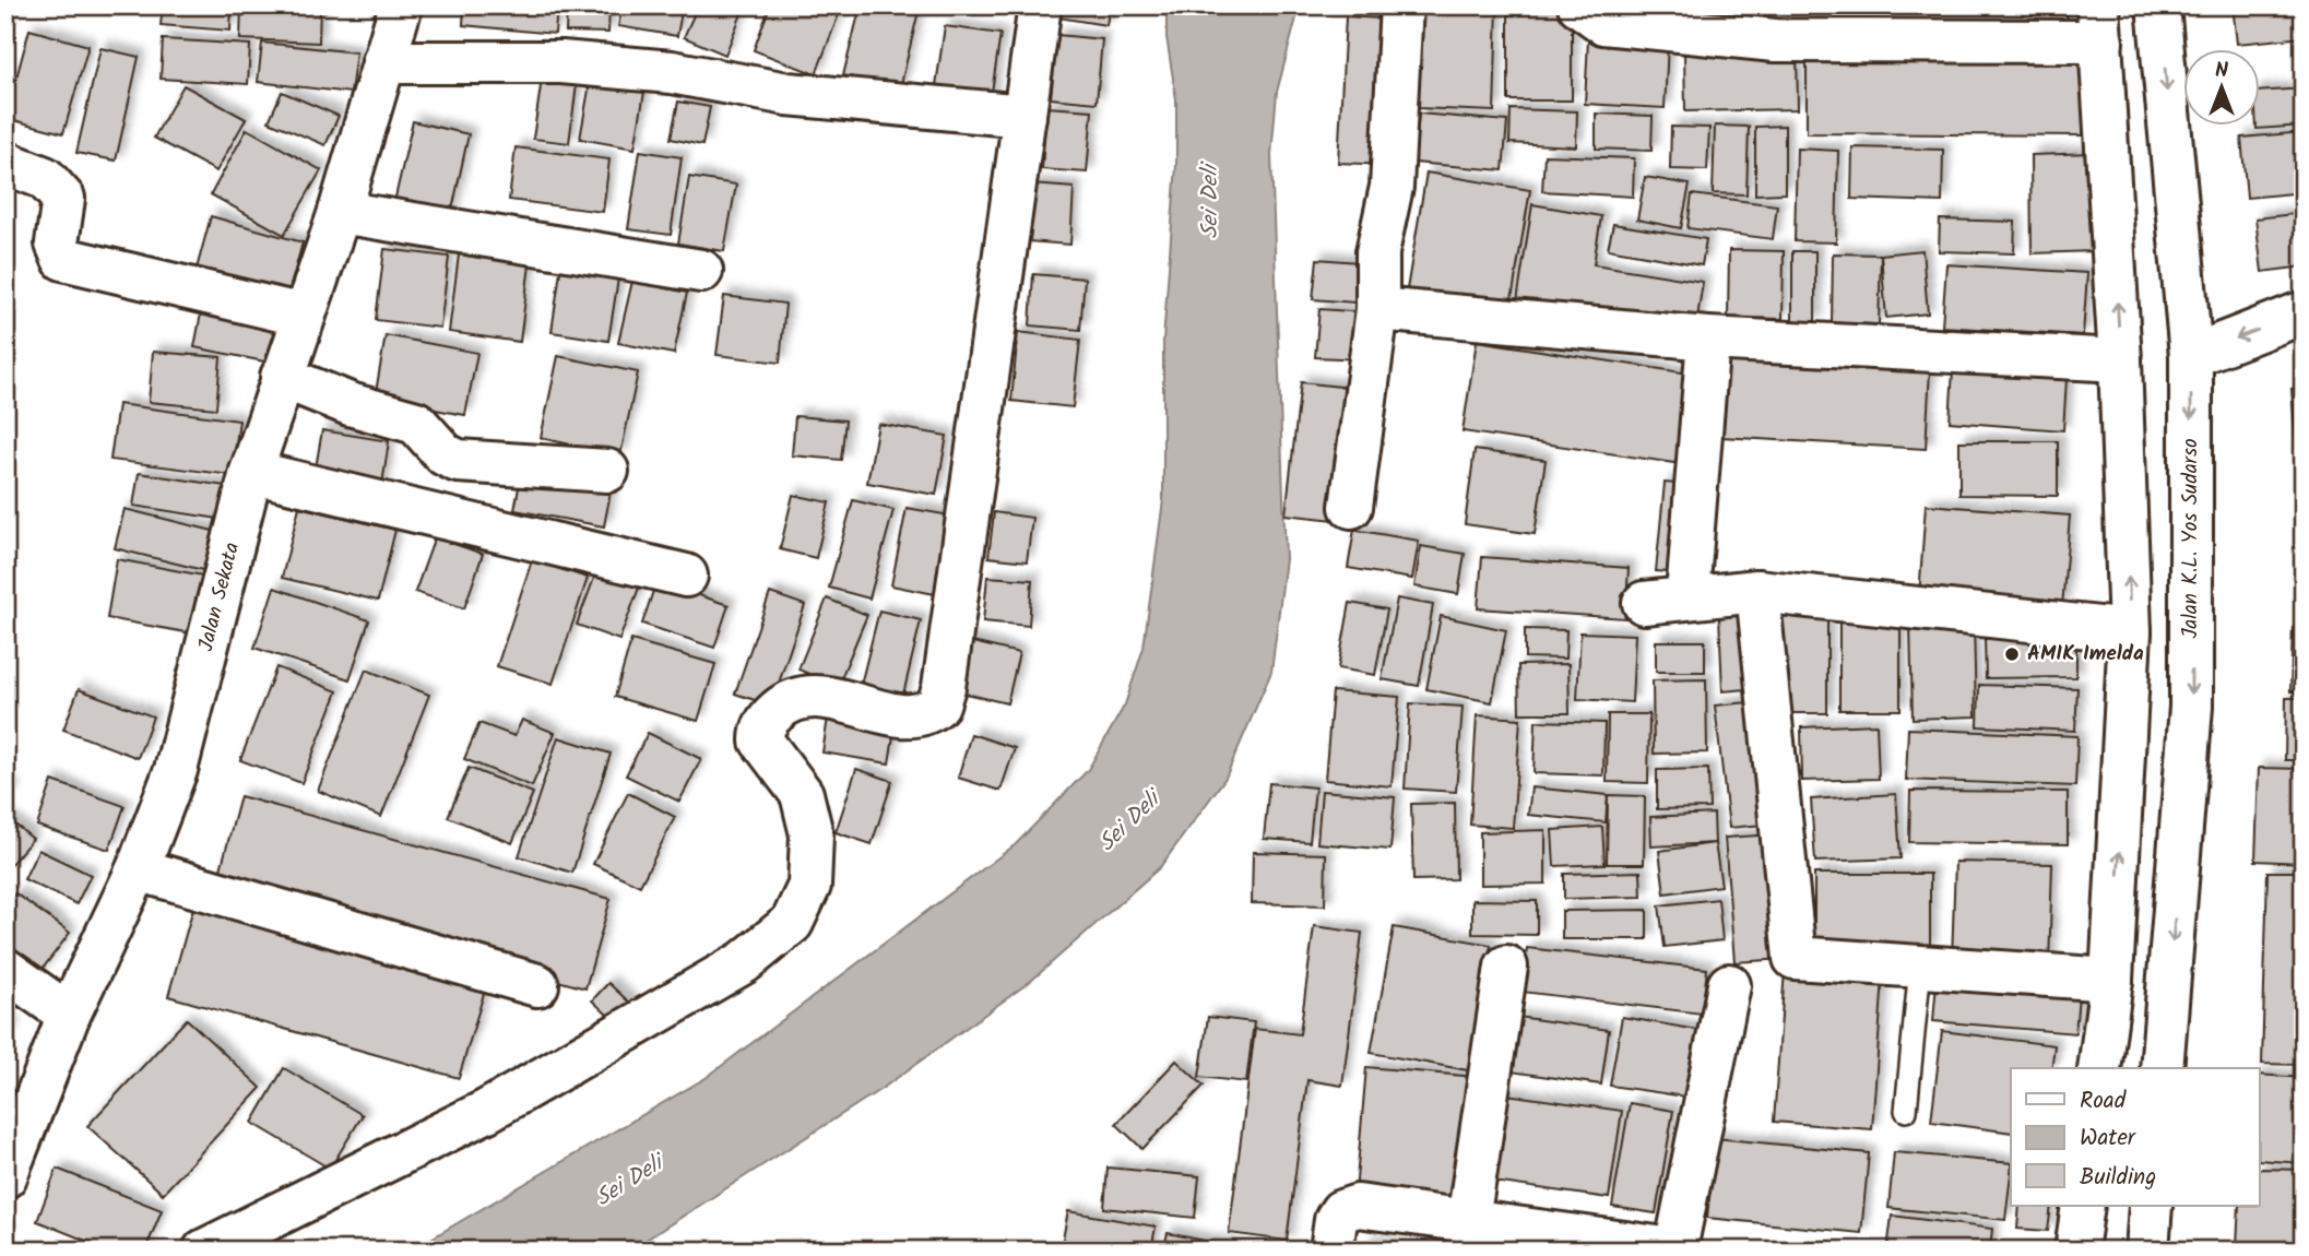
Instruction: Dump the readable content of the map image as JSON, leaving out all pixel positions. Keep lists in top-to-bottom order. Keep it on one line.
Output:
{"streets":{"street":["Jalan K.L. Yos Sudarso","Jalan Sekata"]},"water":["Sei Deli"],"places":["AMIK Imelda"],"legend":["Road","Water","Building"],"north":"top"}
